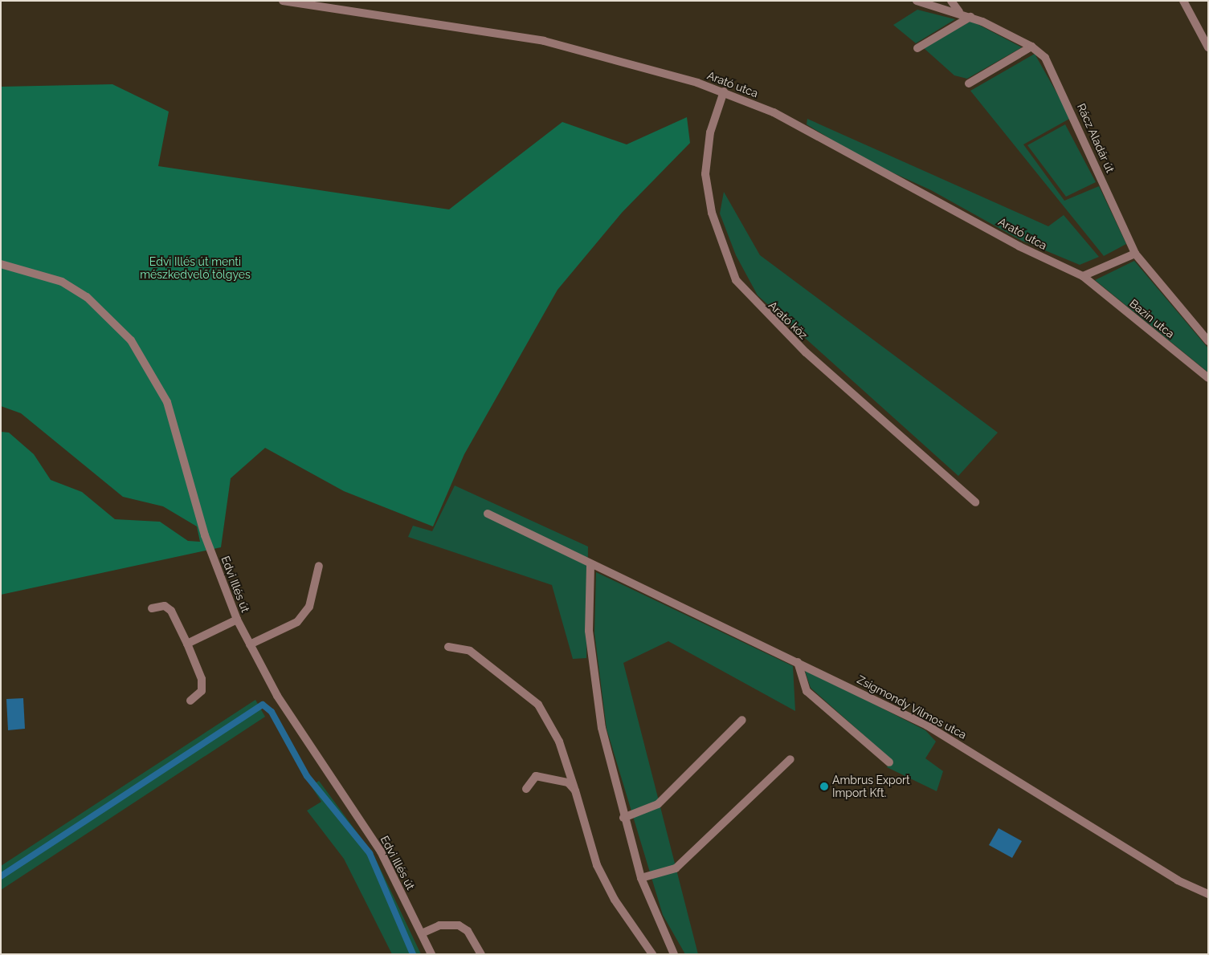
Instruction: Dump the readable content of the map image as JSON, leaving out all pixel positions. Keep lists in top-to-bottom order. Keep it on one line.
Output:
{"streets":{"street":["Arató utca","Rácz Aladár út","Bazin utca","Arató köz","Edvi Illés út","Zsigmondy Vilmos utca"]},"crossings":[["Arató utca","Bazin utca"],["Arató utca","Arató köz"]],"parks":["Edvi Illés út menti mészkedvelő tölgyes"],"places":["Ambrus Export Import Kft."]}
